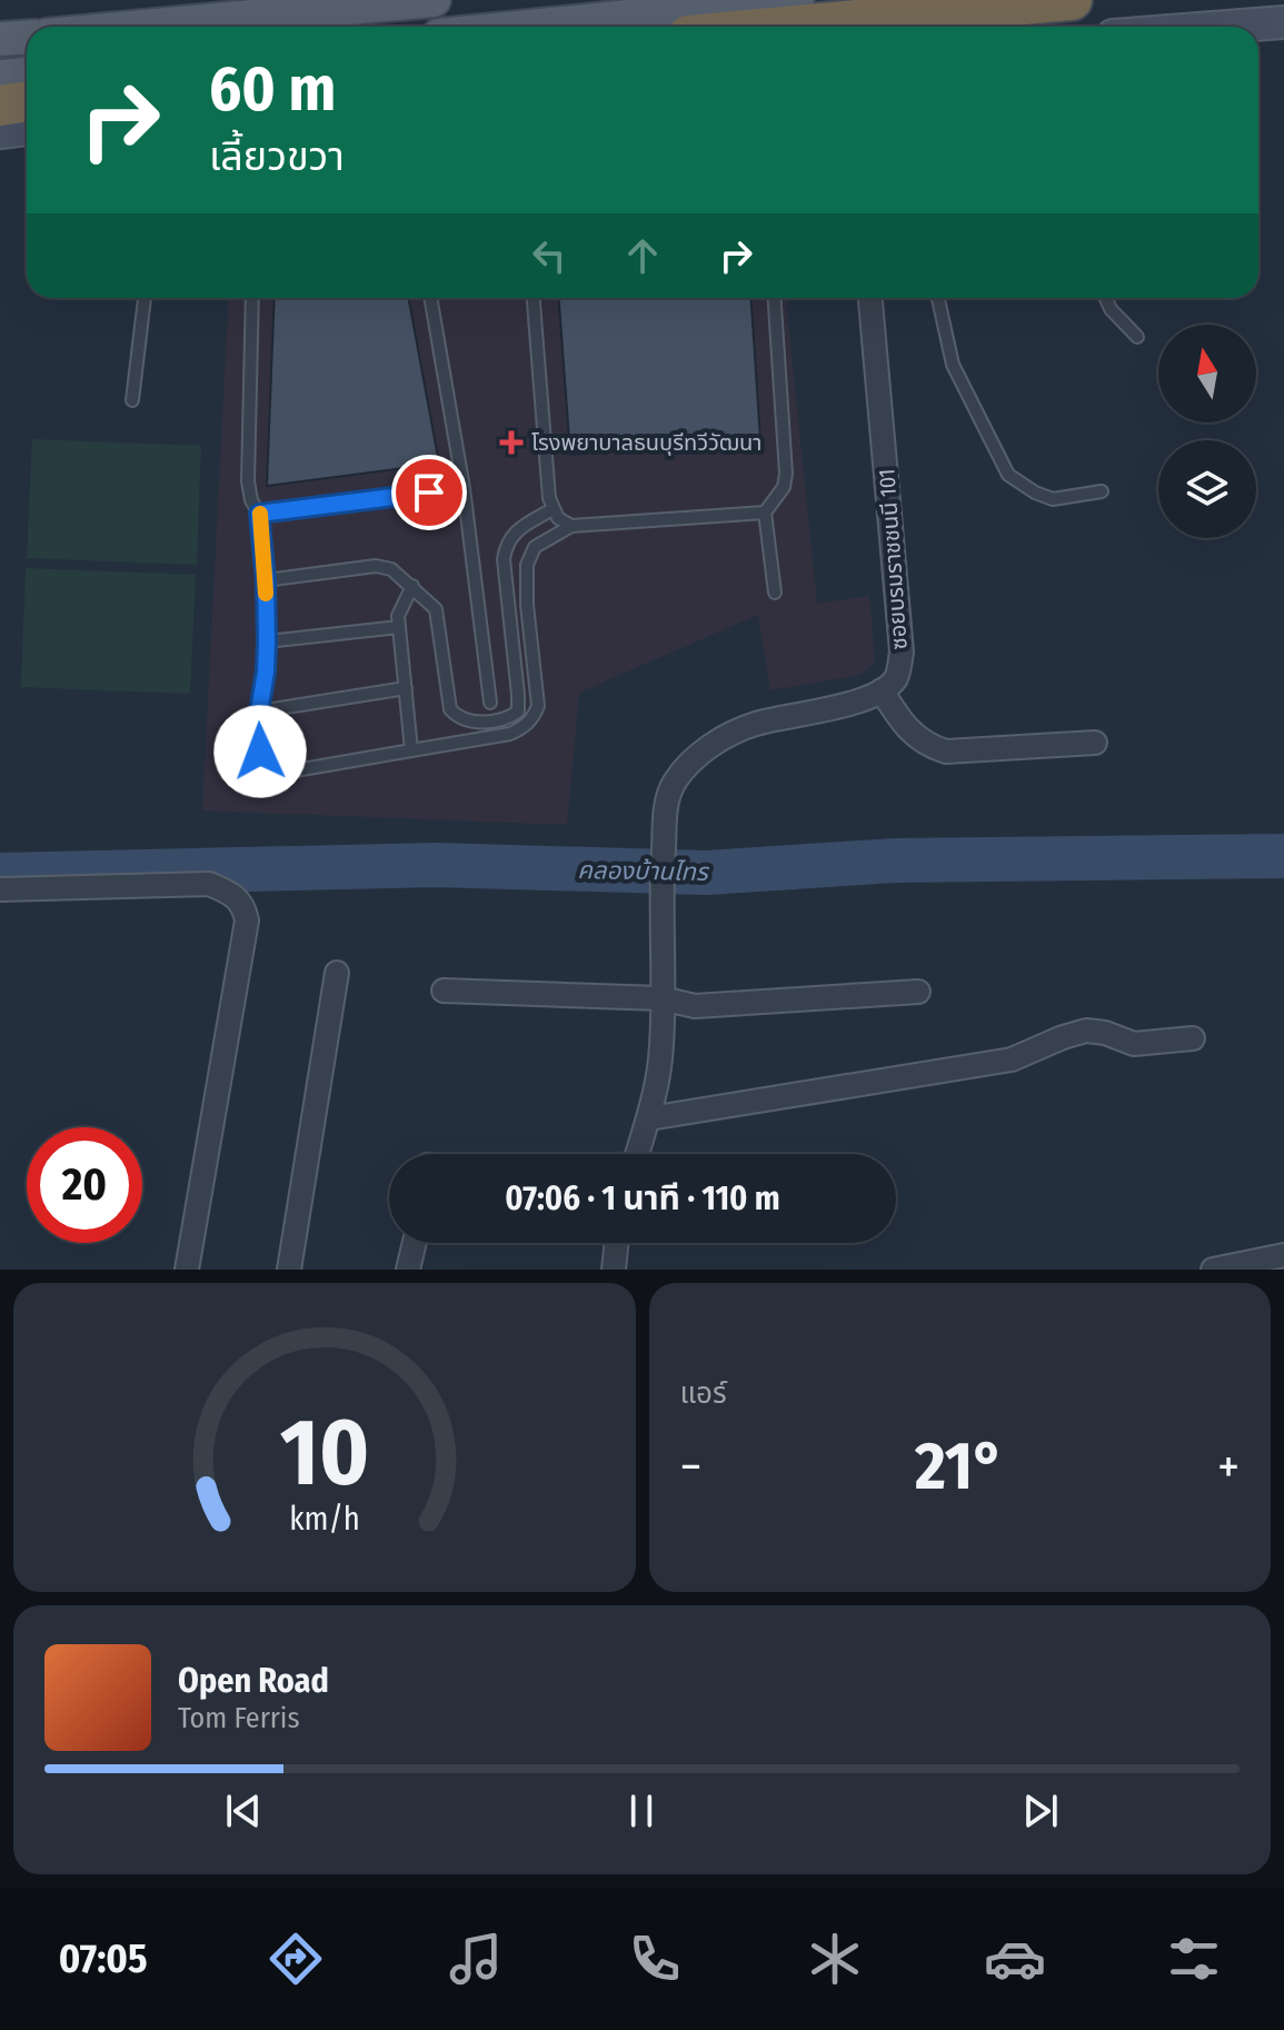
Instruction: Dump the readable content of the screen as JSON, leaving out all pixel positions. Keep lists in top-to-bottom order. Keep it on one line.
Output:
{"streets":{"street":["ซอยบรมราชชนนี 101"]},"water":["คลองบ้านไทร"],"places":{"health":["โรงพยาบาลธนบุรีทวีวัฒนา"]},"north":"top","page":{"turn":["60 m","เลี้ยวขวา"],"limit":"20","trip":"07:06 · 1 นาที · 110 m","tile":"แอร์","heat":["−","21°","+"],"song":["Open Road","Tom Ferris"],"tabs":"07:05","gauge":["10","km/h"]}}
